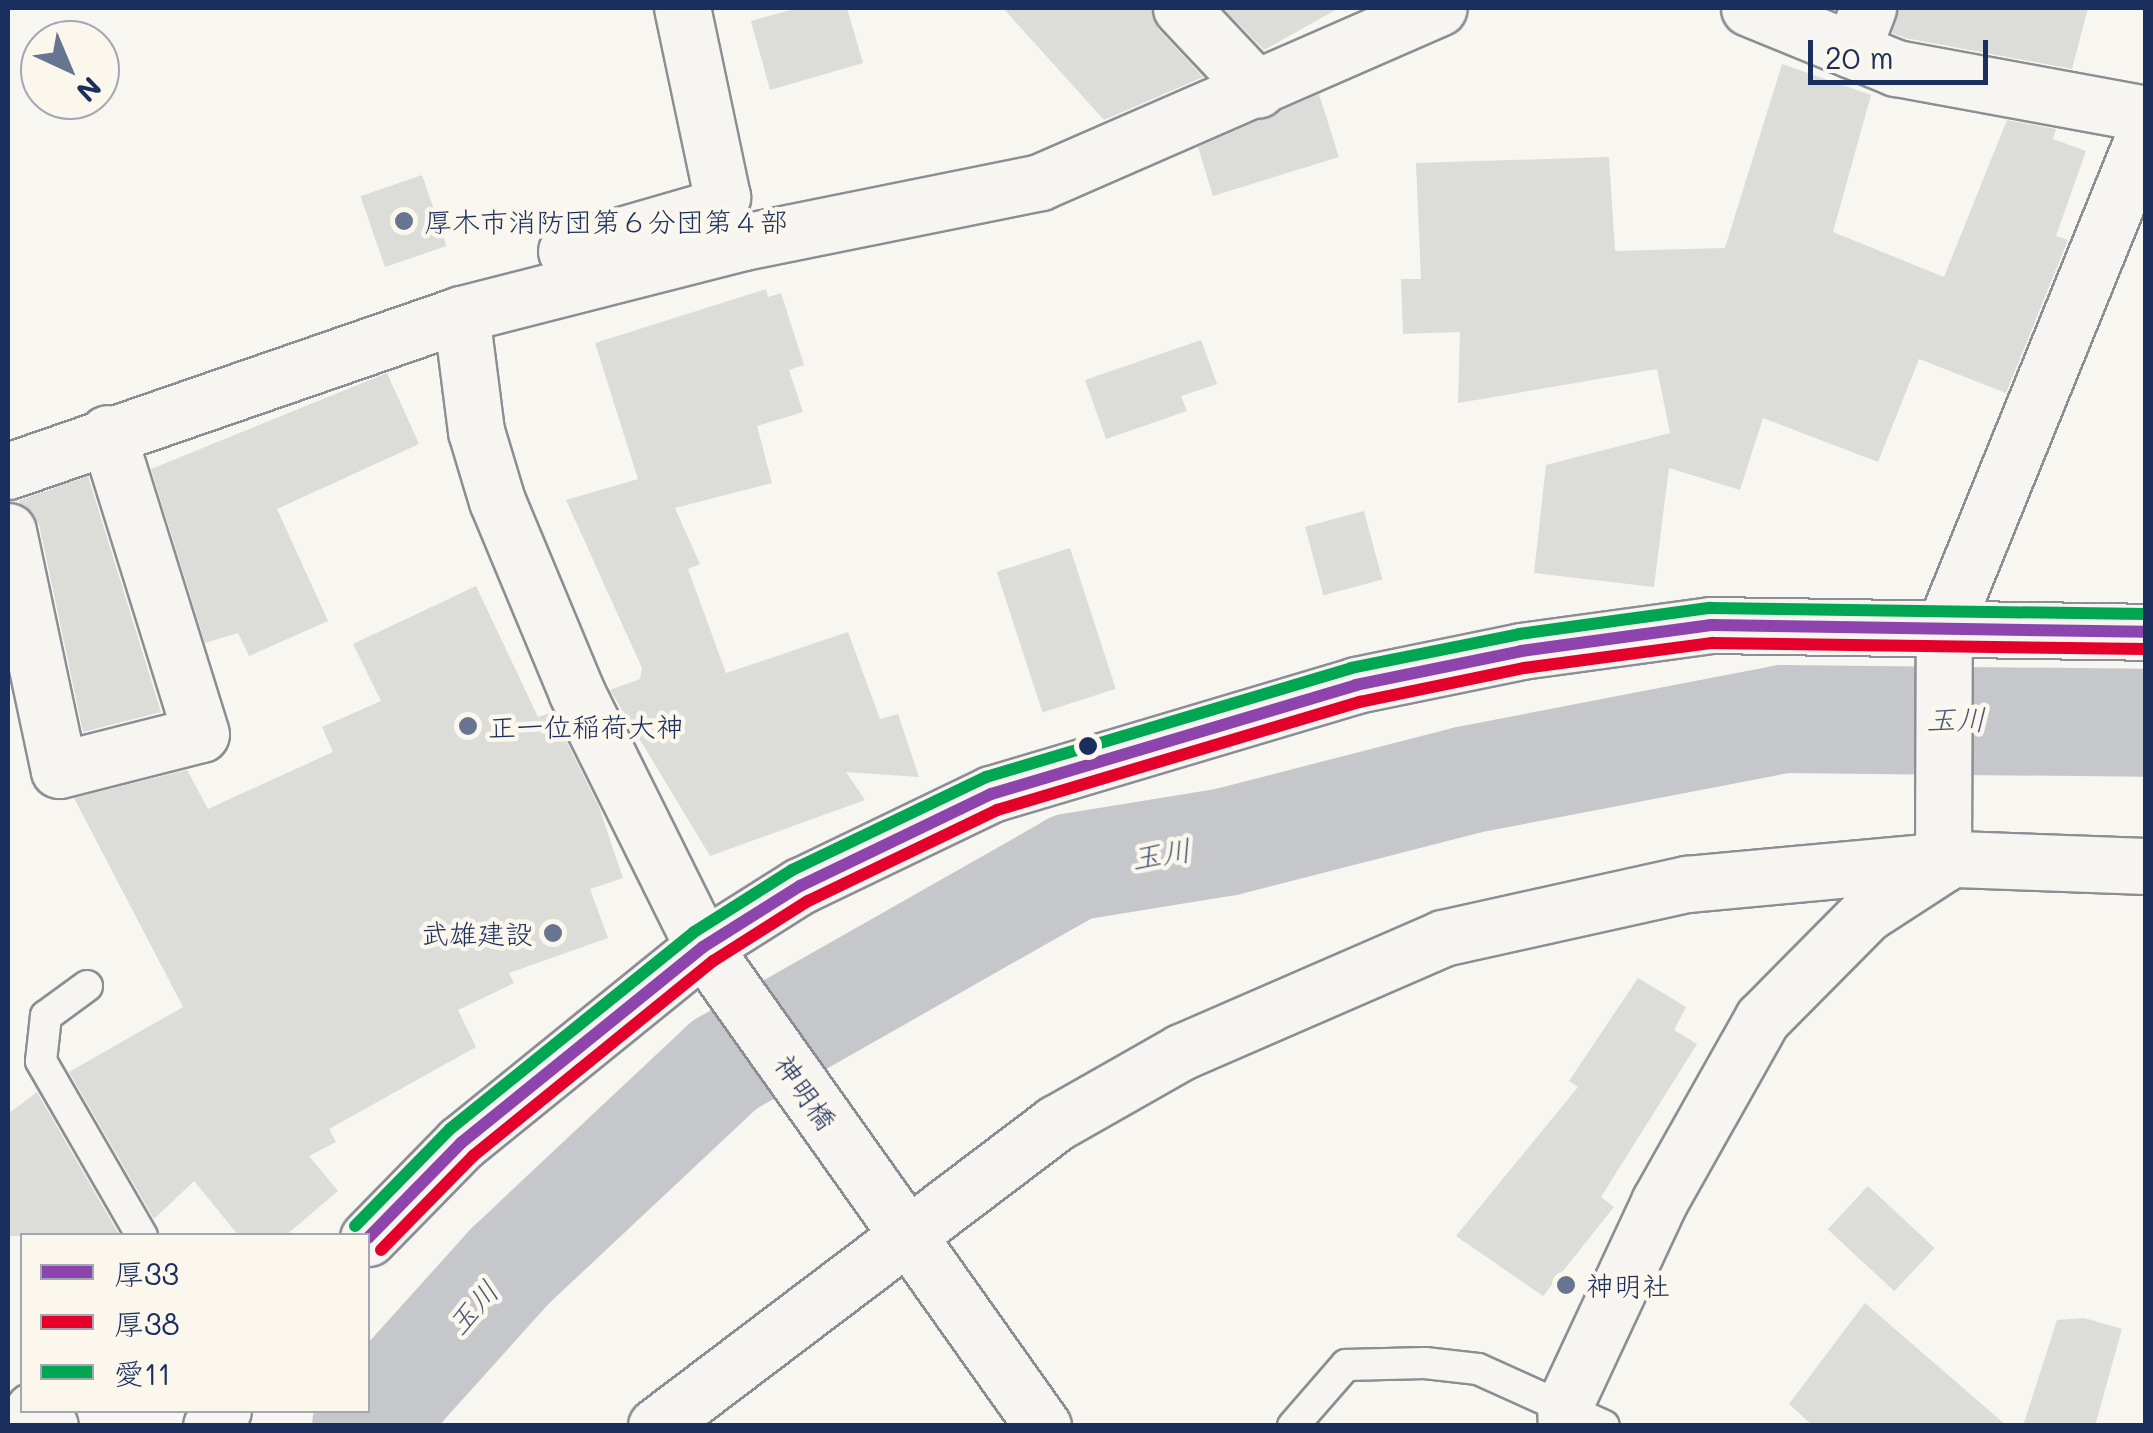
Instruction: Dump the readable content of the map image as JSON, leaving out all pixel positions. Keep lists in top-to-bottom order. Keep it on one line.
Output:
{"streets":{"street":["神明橋"]},"water":["玉川"],"places":["厚木市消防団第６分団第４部","正一位稲荷大神","武雄建設","神明社"],"lines":["transit line 愛11","transit line 厚33","transit line 厚38"],"legend":["厚33","厚38","愛11"],"scale_bar":"20 m","north":"bottom right"}
